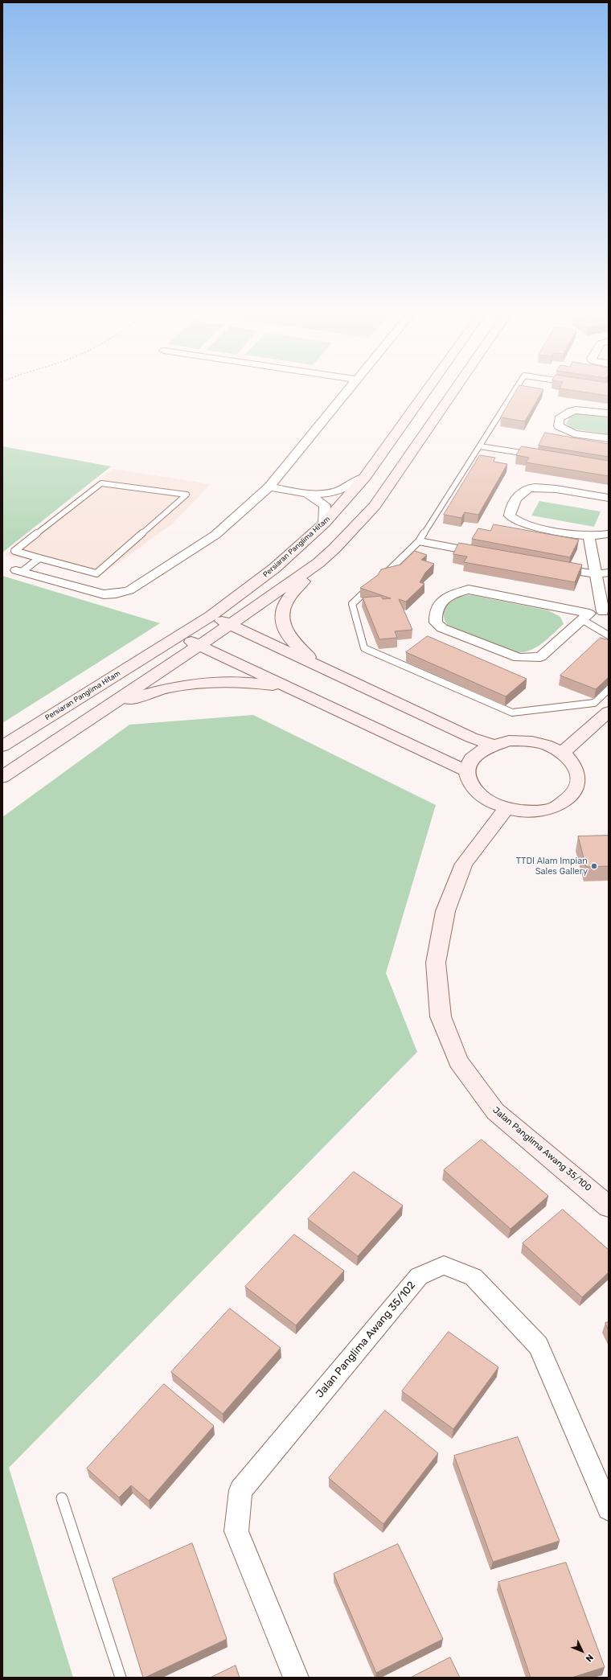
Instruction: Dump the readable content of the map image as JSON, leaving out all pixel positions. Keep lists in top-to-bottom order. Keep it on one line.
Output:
{"streets":{"main road":["Persiaran Panglima Hitam","Jalan Panglima Awang 35/100"],"street":["Jalan Panglima Awang 35/102"]},"places":["TTDI Alam Impian Sales Gallery"],"north":"bottom right"}
